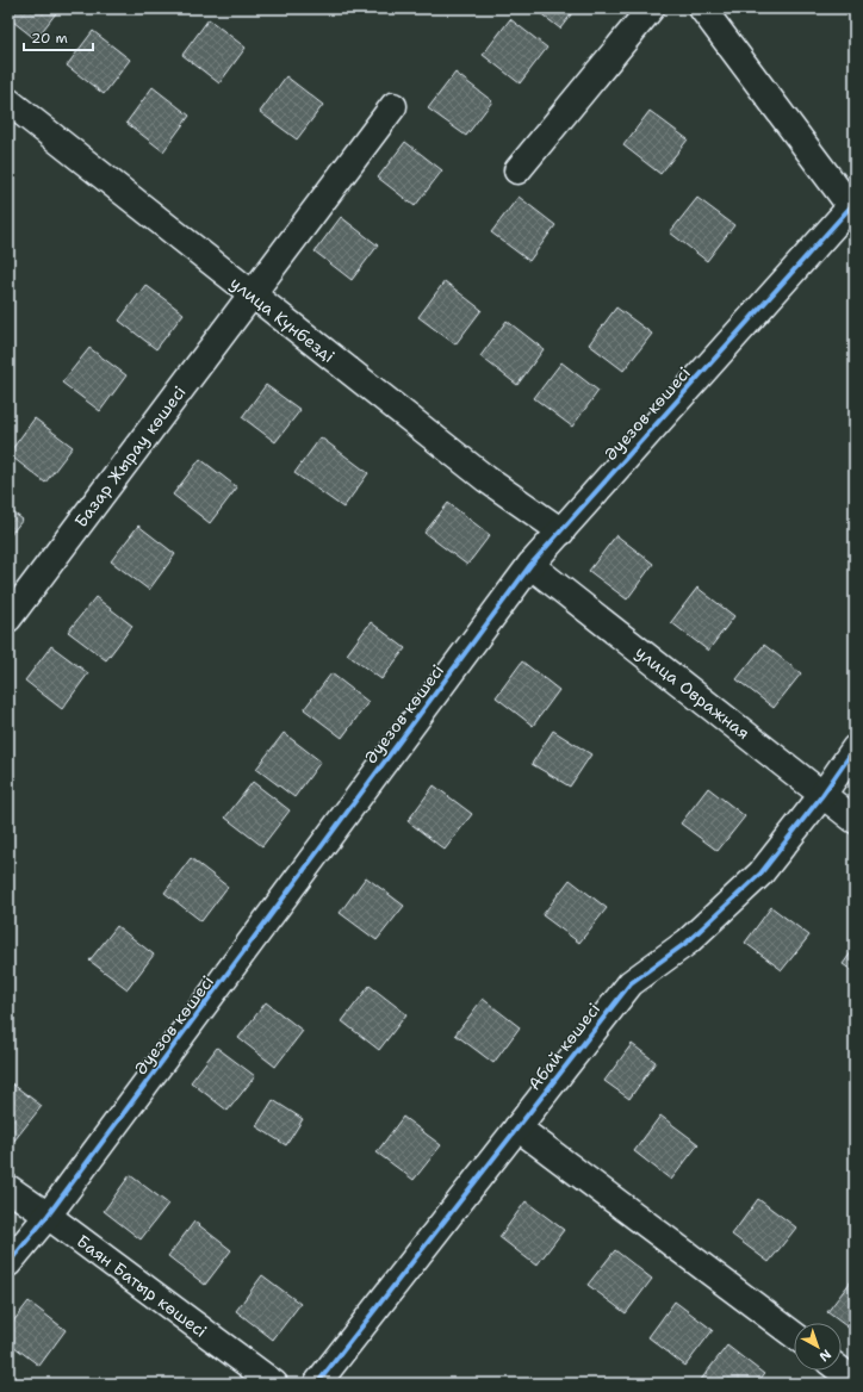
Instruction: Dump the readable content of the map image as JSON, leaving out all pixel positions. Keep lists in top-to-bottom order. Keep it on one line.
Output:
{"streets":{"street":["улица Күнбезді","Әуезов көшесі","Базар Жырау көшесі","улица Овражная","Абай көшесі","Баян Батыр көшесі"]},"crossings":[["улица Күнбезді","Әуезов көшесі"],["улица Күнбезді","Базар Жырау көшесі"],["Әуезов көшесі","улица Овражная"],["Әуезов көшесі","Баян Батыр көшесі"],["улица Овражная","Абай көшесі"]],"scale_bar":"20 m","north":"bottom right"}
